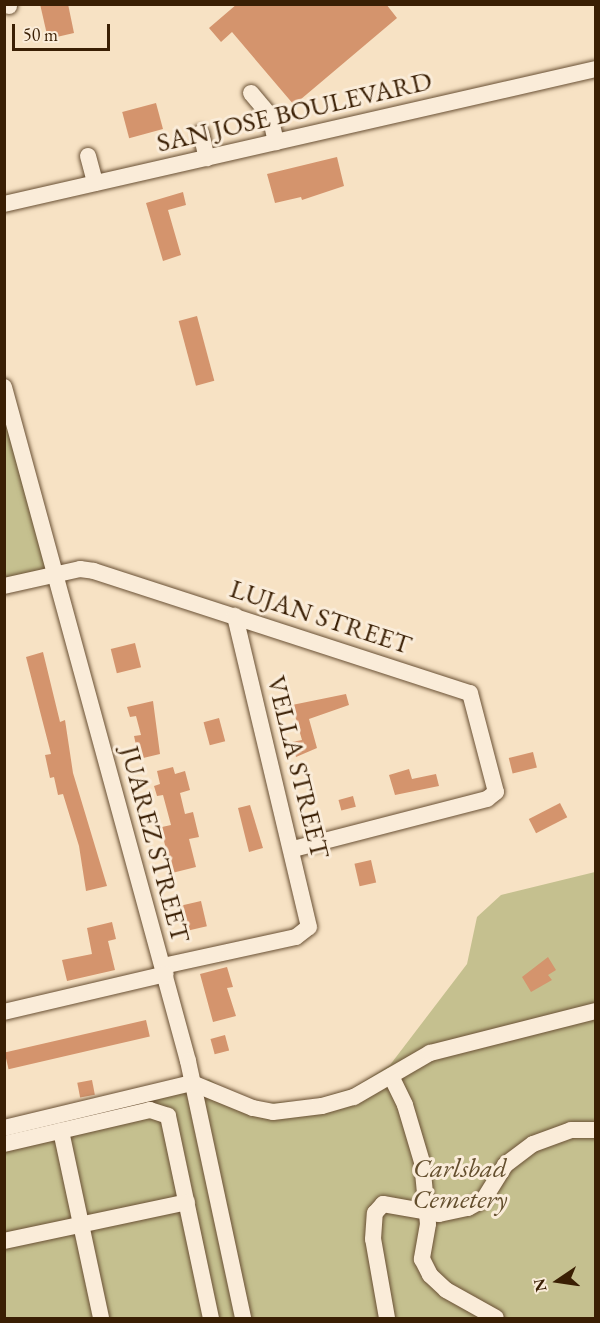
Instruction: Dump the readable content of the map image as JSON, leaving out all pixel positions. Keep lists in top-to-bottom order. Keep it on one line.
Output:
{"streets":{"street":["SAN JOSE BOULEVARD","LUJAN STREET","VELLA STREET","JUAREZ STREET"]},"crossings":[["LUJAN STREET","VELLA STREET"],["LUJAN STREET","JUAREZ STREET"],["VELLA STREET","JUAREZ STREET"]],"parks":["Carlsbad Cemetery"],"scale_bar":"50 m","north":"left"}
